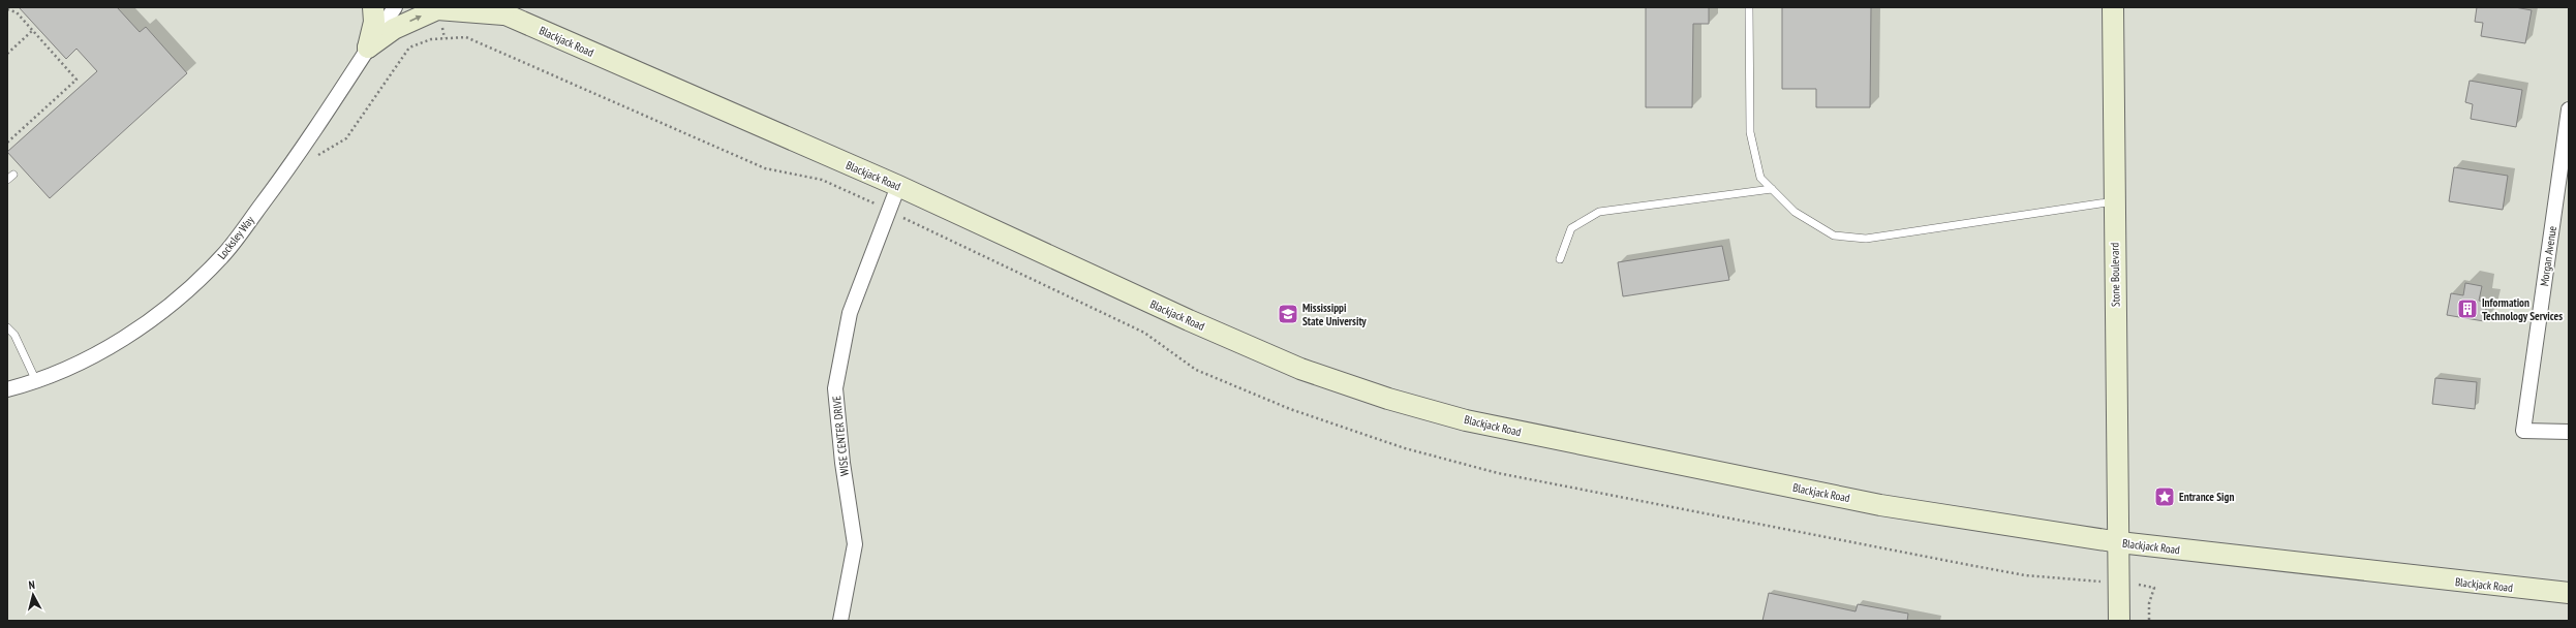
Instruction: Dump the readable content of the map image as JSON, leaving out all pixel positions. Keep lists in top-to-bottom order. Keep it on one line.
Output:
{"streets":{"street":["Blackjack Road","Locksley Way","Morgan Avenue","Stone Boulevard","WISE CENTER DRIVE"]},"crossings":[["Blackjack Road","Stone Boulevard"],["Blackjack Road","WISE CENTER DRIVE"]],"places":{"building":["Information Technology Services"],"school or university":["Mississippi State University"],"place":["Entrance Sign"]},"north":"top"}
